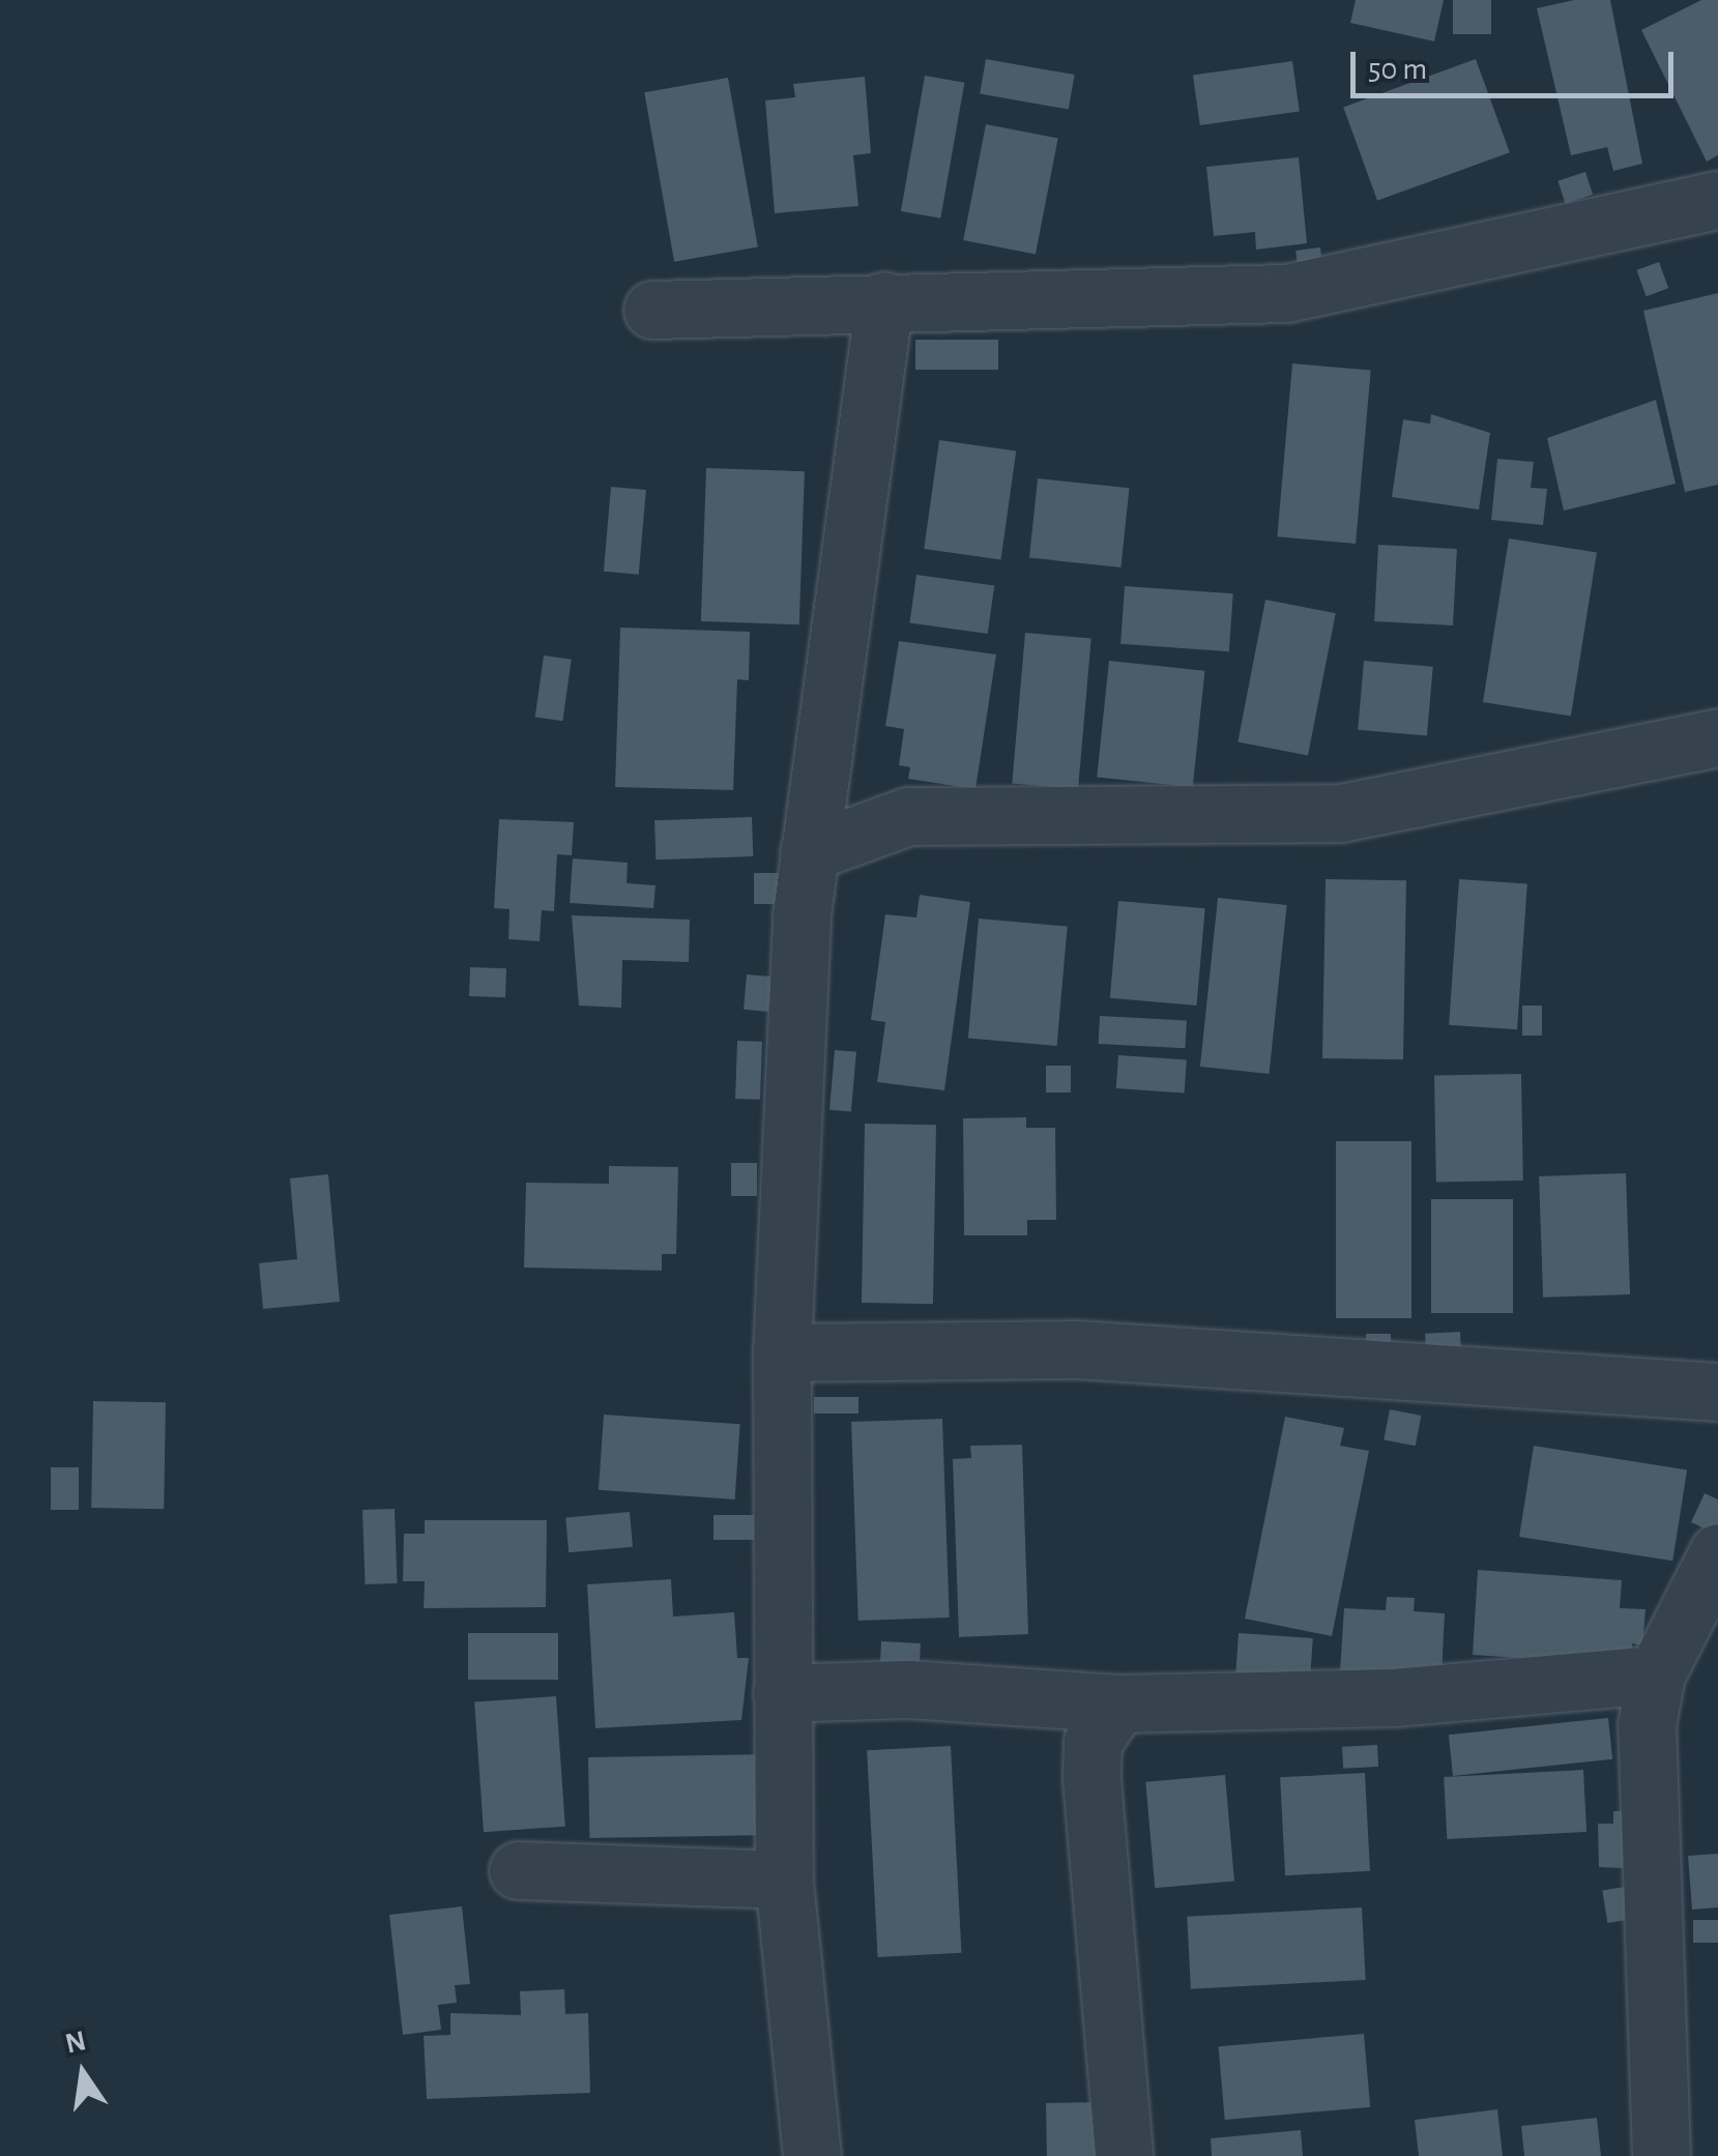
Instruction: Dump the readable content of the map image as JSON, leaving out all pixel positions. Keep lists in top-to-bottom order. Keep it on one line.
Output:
{"scale_bar":"50 m","north":"top"}
